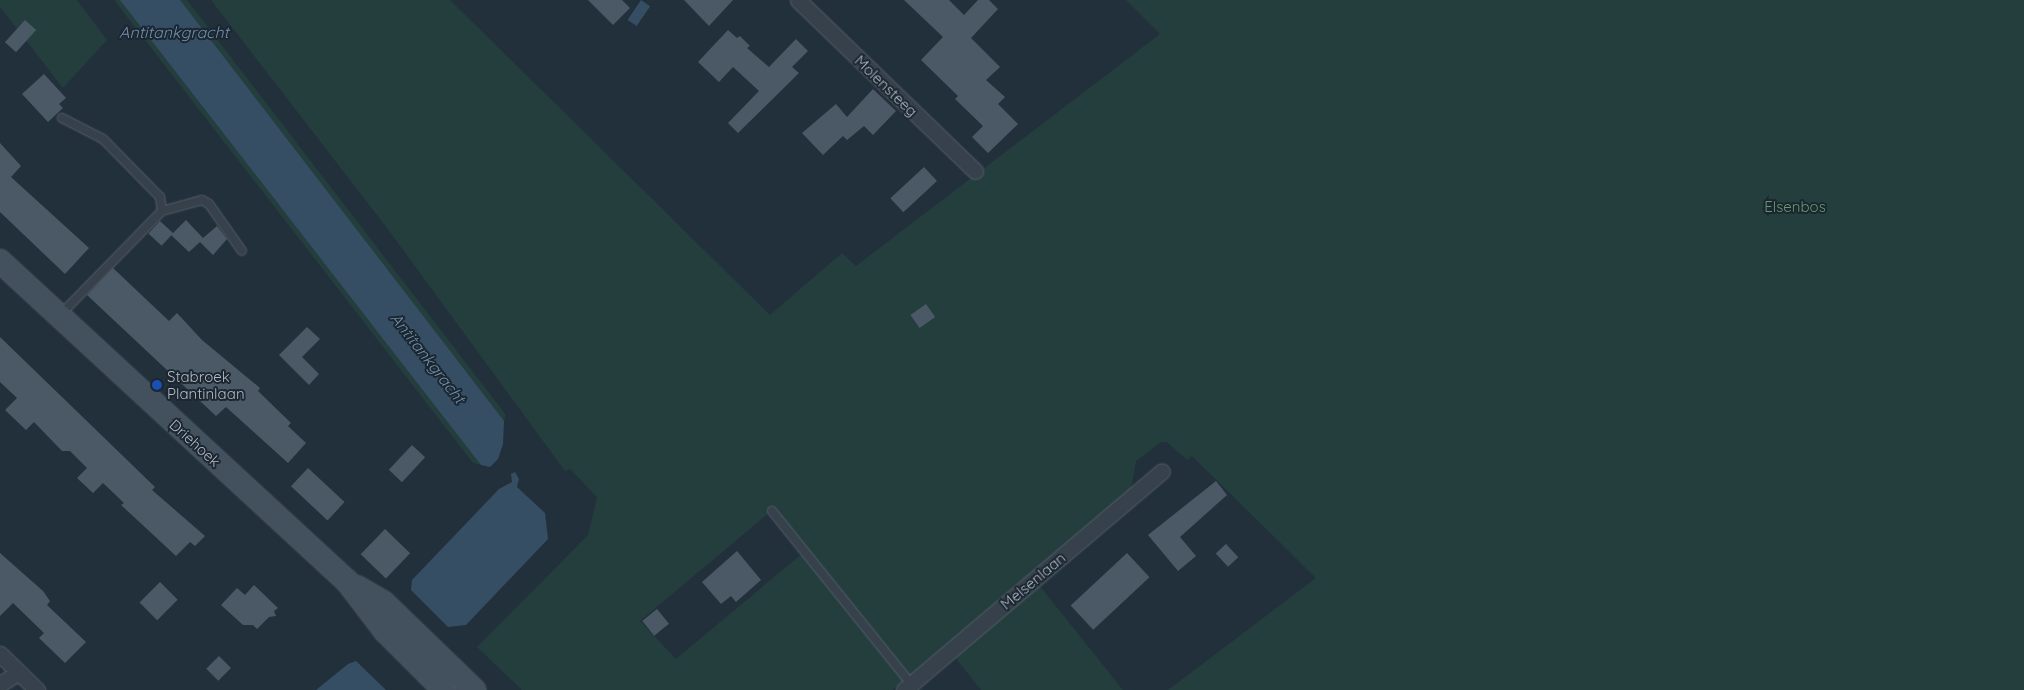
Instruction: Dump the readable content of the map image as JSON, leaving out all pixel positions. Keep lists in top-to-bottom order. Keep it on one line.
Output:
{"streets":{"main road":["Driehoek"],"street":["Molensteeg","Melsenlaan"]},"water":["Antitankgracht"],"parks":["Elsenbos"],"places":["Stabroek Plantinlaan"]}
